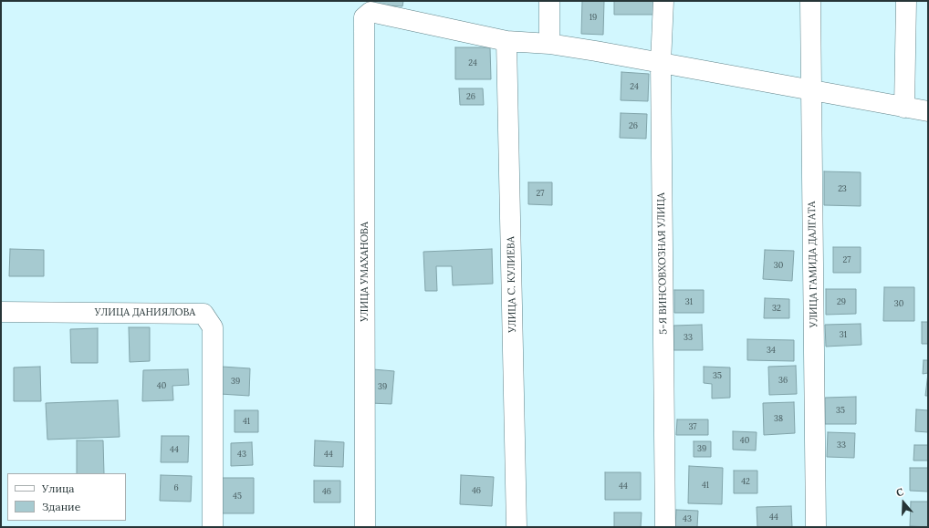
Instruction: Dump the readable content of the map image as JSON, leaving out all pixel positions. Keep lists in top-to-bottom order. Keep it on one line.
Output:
{"streets":{"street":["5-Я ВИНСОВХОЗНАЯ УЛИЦА","УЛИЦА ГАМИДА ДАЛГАТА","УЛИЦА УМАХАНОВА","УЛИЦА С. КУЛИЕВА","УЛИЦА ДАНИЯЛОВА"]},"crossings":[["УЛИЦА УМАХАНОВА","УЛИЦА С. КУЛИЕВА"]],"house_numbers":["19","24","24","26","26","23","27","27","30","31","29","30","32","31","33","34","35","36","39","40","39","35","38","41","37","40","33","39","44","43","44","42","41","44","6","46","46","45","44","43"],"legend":["Улица","Здание"],"north":"top"}
